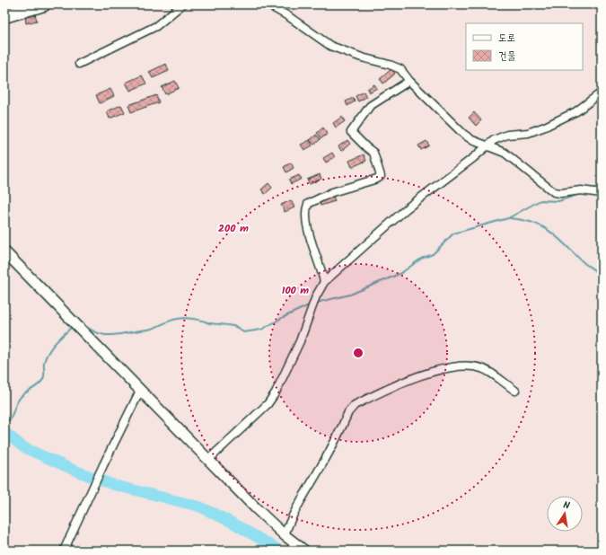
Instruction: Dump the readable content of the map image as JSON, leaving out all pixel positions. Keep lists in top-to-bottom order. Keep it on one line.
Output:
{"legend":["도로","건물"],"north":"top","rings":["200 m","100 m"]}
